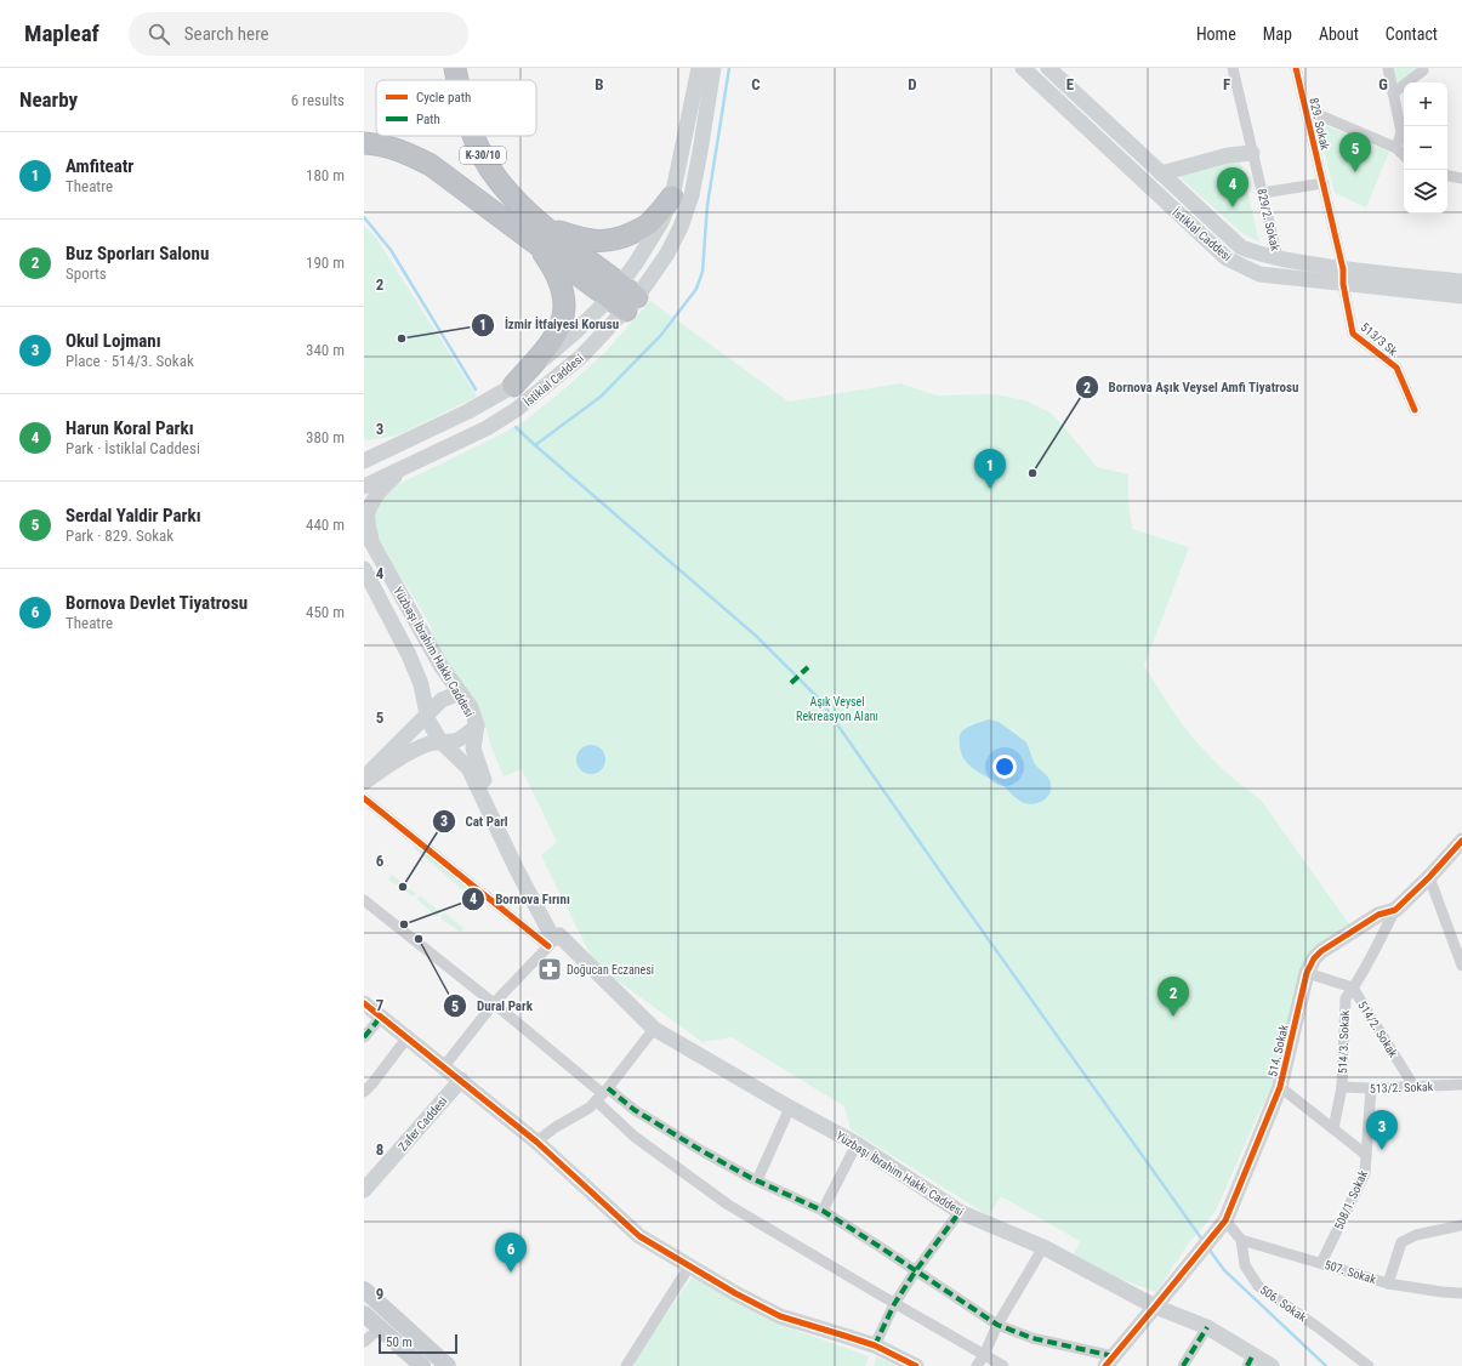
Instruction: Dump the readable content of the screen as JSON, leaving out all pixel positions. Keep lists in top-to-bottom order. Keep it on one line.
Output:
{"streets":{"highway":["K-30/10"],"main road":["İstiklal Caddesi","Yüzbaşı İbrahim Hakkı Caddesi","514. Sokak","Zafer Caddesi"],"street":["829. Sokak","829/2. Sokak","513/3 Sk.","514/2. Sokak","514/3. Sokak","513/2. Sokak","508/1. Sokak","507. Sokak","506. Sokak"]},"crossings":[["829. Sokak","İstiklal Caddesi"],["829. Sokak","513/3 Sk."],["K-30/10","İstiklal Caddesi"],["829/2. Sokak","İstiklal Caddesi"],["İstiklal Caddesi","513/3 Sk."],["Yüzbaşı İbrahim Hakkı Caddesi","514. Sokak"],["514/2. Sokak","514/3. Sokak"],["514/2. Sokak","514. Sokak"],["514/2. Sokak","513/2. Sokak"],["514/3. Sokak","514. Sokak"],["514/3. Sokak","513/2. Sokak"],["514/3. Sokak","508/1. Sokak"],["514. Sokak","508/1. Sokak"],["508/1. Sokak","507. Sokak"],["507. Sokak","506. Sokak"]],"parks":["Aşık Veysel Rekreasyon Alanı"],"places":{"other":["İzmir İtfaiyesi Korusu","Bornova Aşık Veysel Amfi Tiyatrosu","Cat Parl","Bornova Fırını","Dural Park"],"pharmacy":["Doğucan Eczanesi"]},"legend":["Cycle path","Path"],"scale_bar":"50 m","page":{"header":"Mapleaf","search":"Search here","nav":["Home","Map","About","Contact"],"heading":["Nearby","6 results"],"map_buttons":["+","−"],"list":[{"mark":"1","name":"Amfiteatr","note":"Theatre","value":"180 m"},{"mark":"2","name":"Buz Sporları Salonu","note":"Sports","value":"190 m"},{"mark":"3","name":"Okul Lojmanı","note":"Place · 514/3. Sokak","value":"340 m"},{"mark":"4","name":"Harun Koral Parkı","note":"Park · İstiklal Caddesi","value":"380 m"},{"mark":"5","name":"Serdal Yaldir Parkı","note":"Park · 829. Sokak","value":"440 m"},{"mark":"6","name":"Bornova Devlet Tiyatrosu","note":"Theatre","value":"450 m"}],"pins":["5","4","1","2","3","6"],"scale":"50 m"},"grid":{"columns":["B","C","D","E","F","G"],"rows":["2","3","4","5","6","7","8","9"]}}
